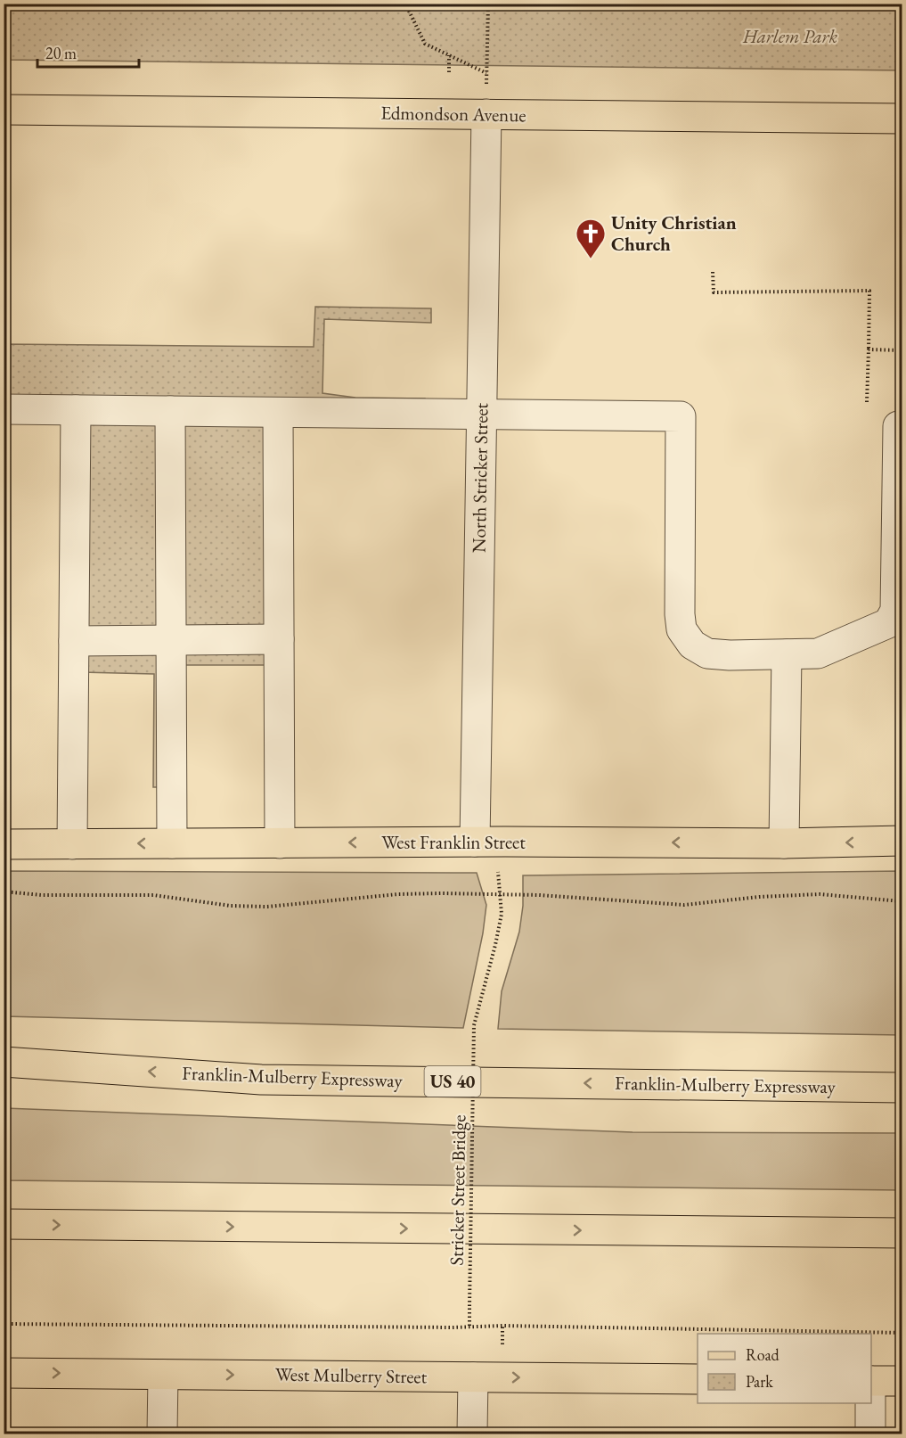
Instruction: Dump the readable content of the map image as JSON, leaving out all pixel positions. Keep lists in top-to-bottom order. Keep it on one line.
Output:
{"streets":{"main road":["Edmondson Avenue","West Franklin Street","Franklin-Mulberry Expressway","US 40","West Mulberry Street"],"street":["North Stricker Street"],"path":["Stricker Street Bridge"]},"crossings":[["Edmondson Avenue","North Stricker Street"],["North Stricker Street","West Franklin Street"]],"one_way":["West Franklin Street"],"parks":["Harlem Park"],"places":{"church":["Unity Christian Church"]},"legend":["Road","Park"],"scale_bar":"20 m"}
